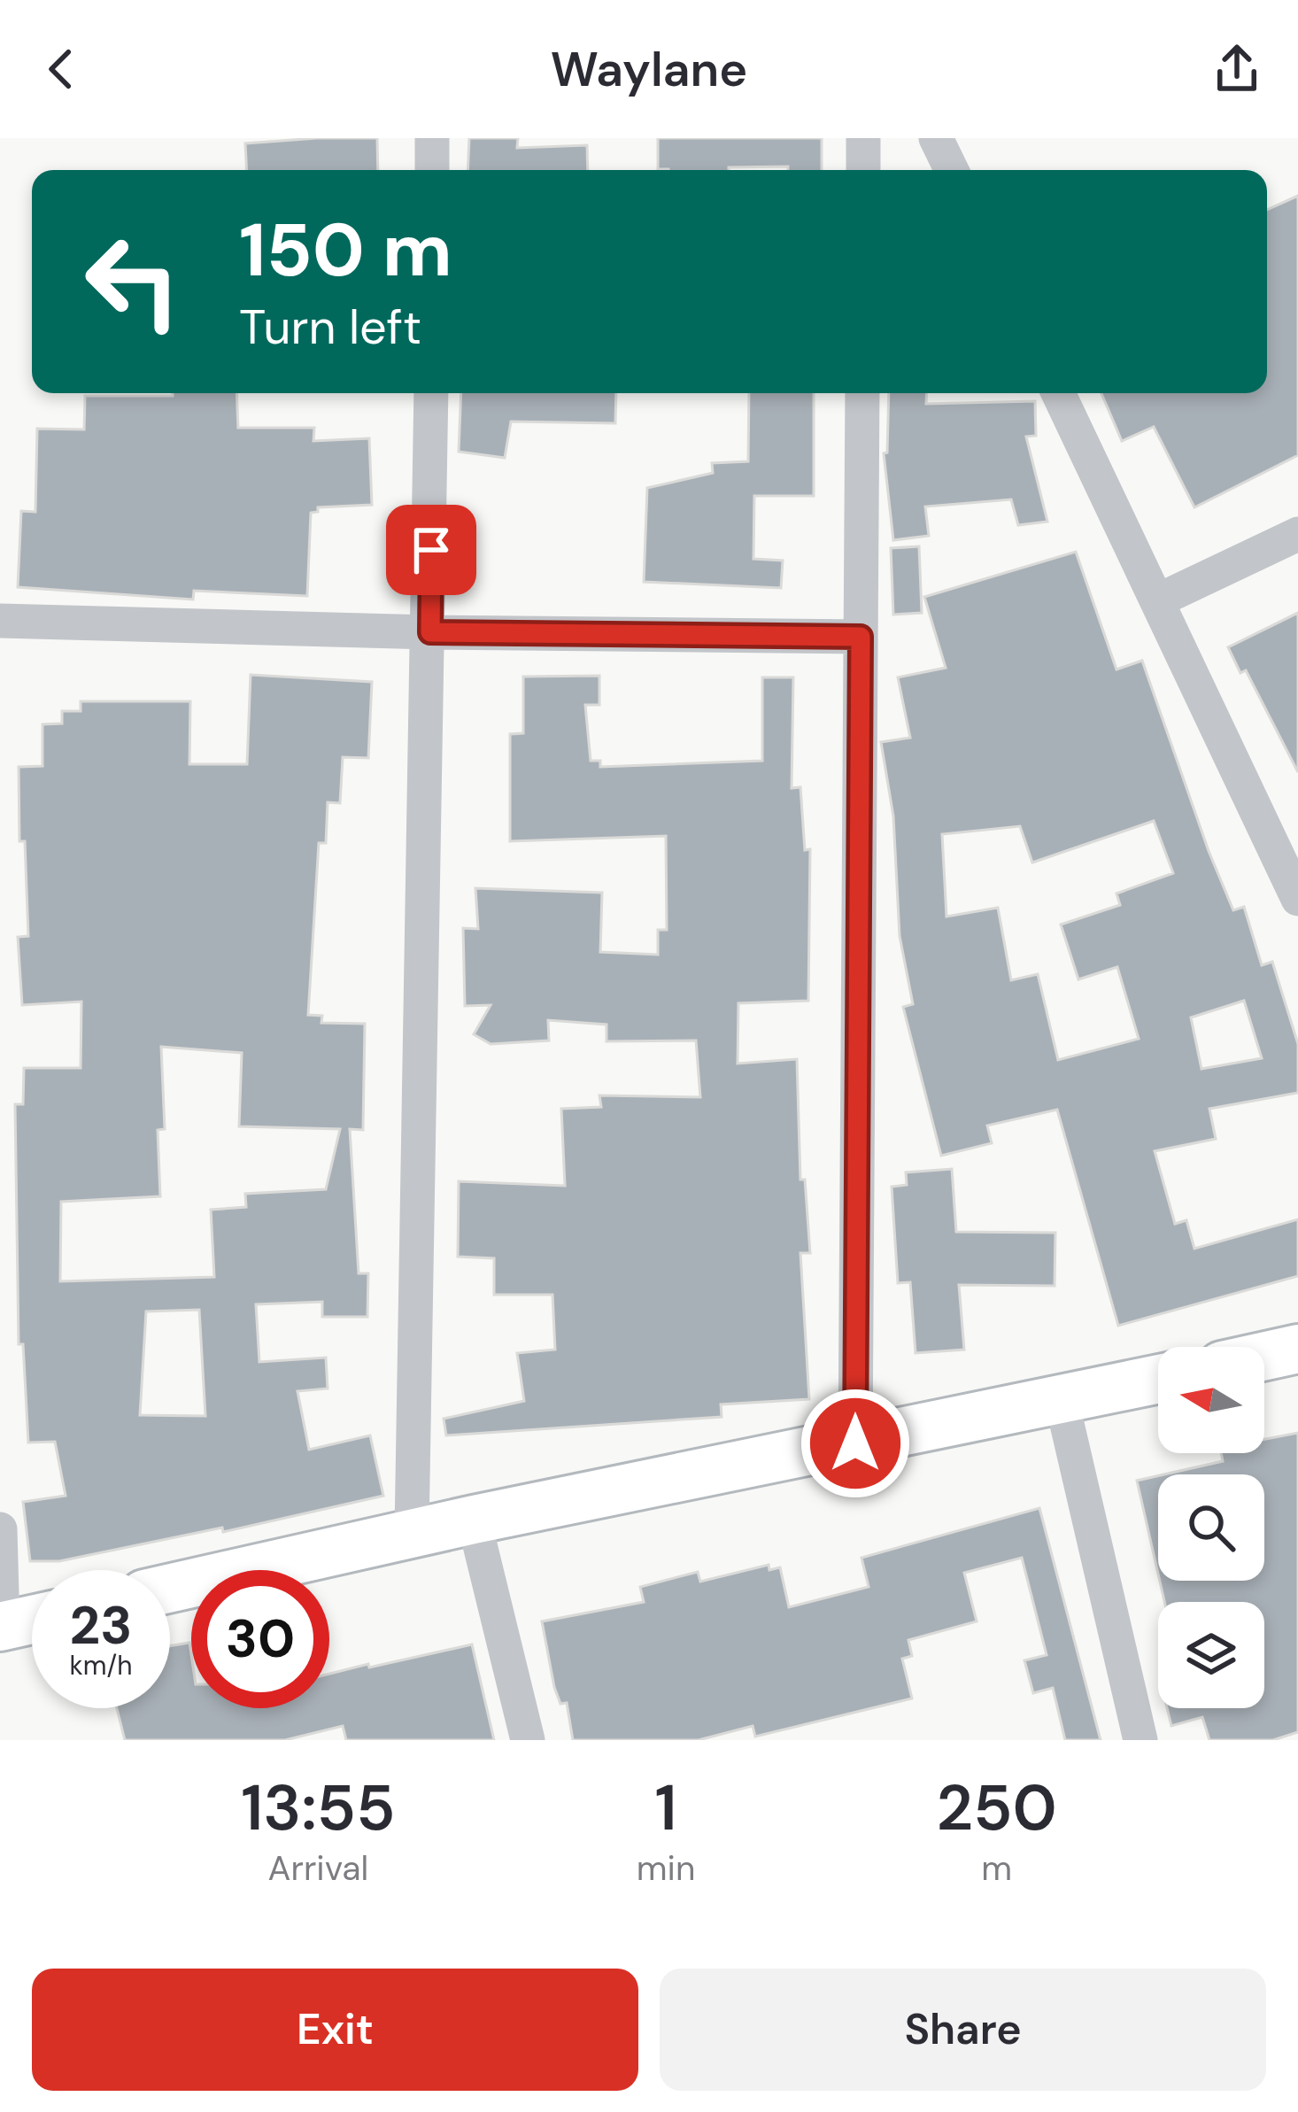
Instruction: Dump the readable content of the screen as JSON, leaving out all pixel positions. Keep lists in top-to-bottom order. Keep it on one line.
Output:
{"north":"left","page":{"header":"Waylane","turn":["150 m","Turn left"],"speed":"23 km/h","limit":"30","eta":["13:55","Arrival","1","min","250","m"],"buttons":["Exit","Share"]}}
